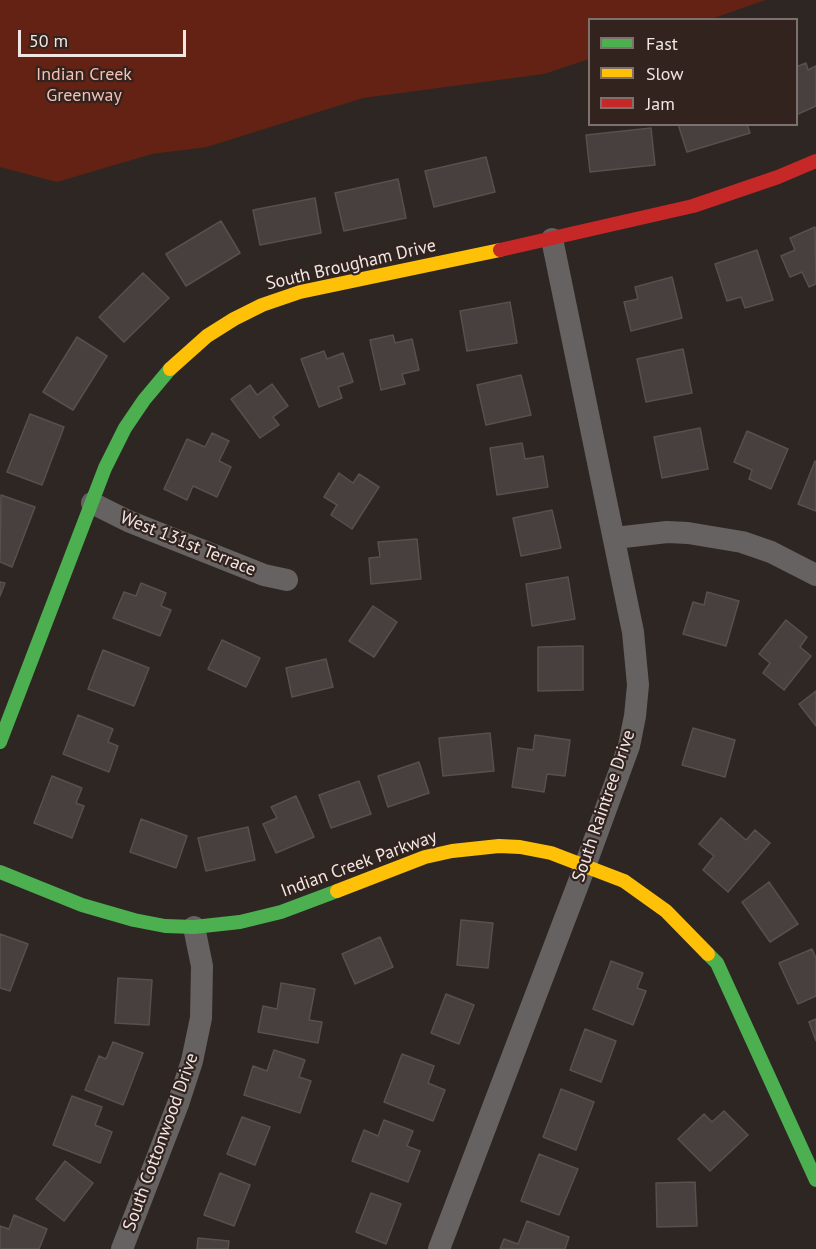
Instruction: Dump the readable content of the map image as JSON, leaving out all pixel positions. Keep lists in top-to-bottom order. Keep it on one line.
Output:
{"streets":{"street":["South Brougham Drive","West 131st Terrace","South Raintree Drive","Indian Creek Parkway","South Cottonwood Drive"]},"crossings":[["South Brougham Drive","West 131st Terrace"],["South Brougham Drive","South Raintree Drive"],["South Raintree Drive","Indian Creek Parkway"],["Indian Creek Parkway","South Cottonwood Drive"]],"parks":["Indian Creek Greenway"],"legend":["Fast","Slow","Jam"],"scale_bar":"50 m"}
